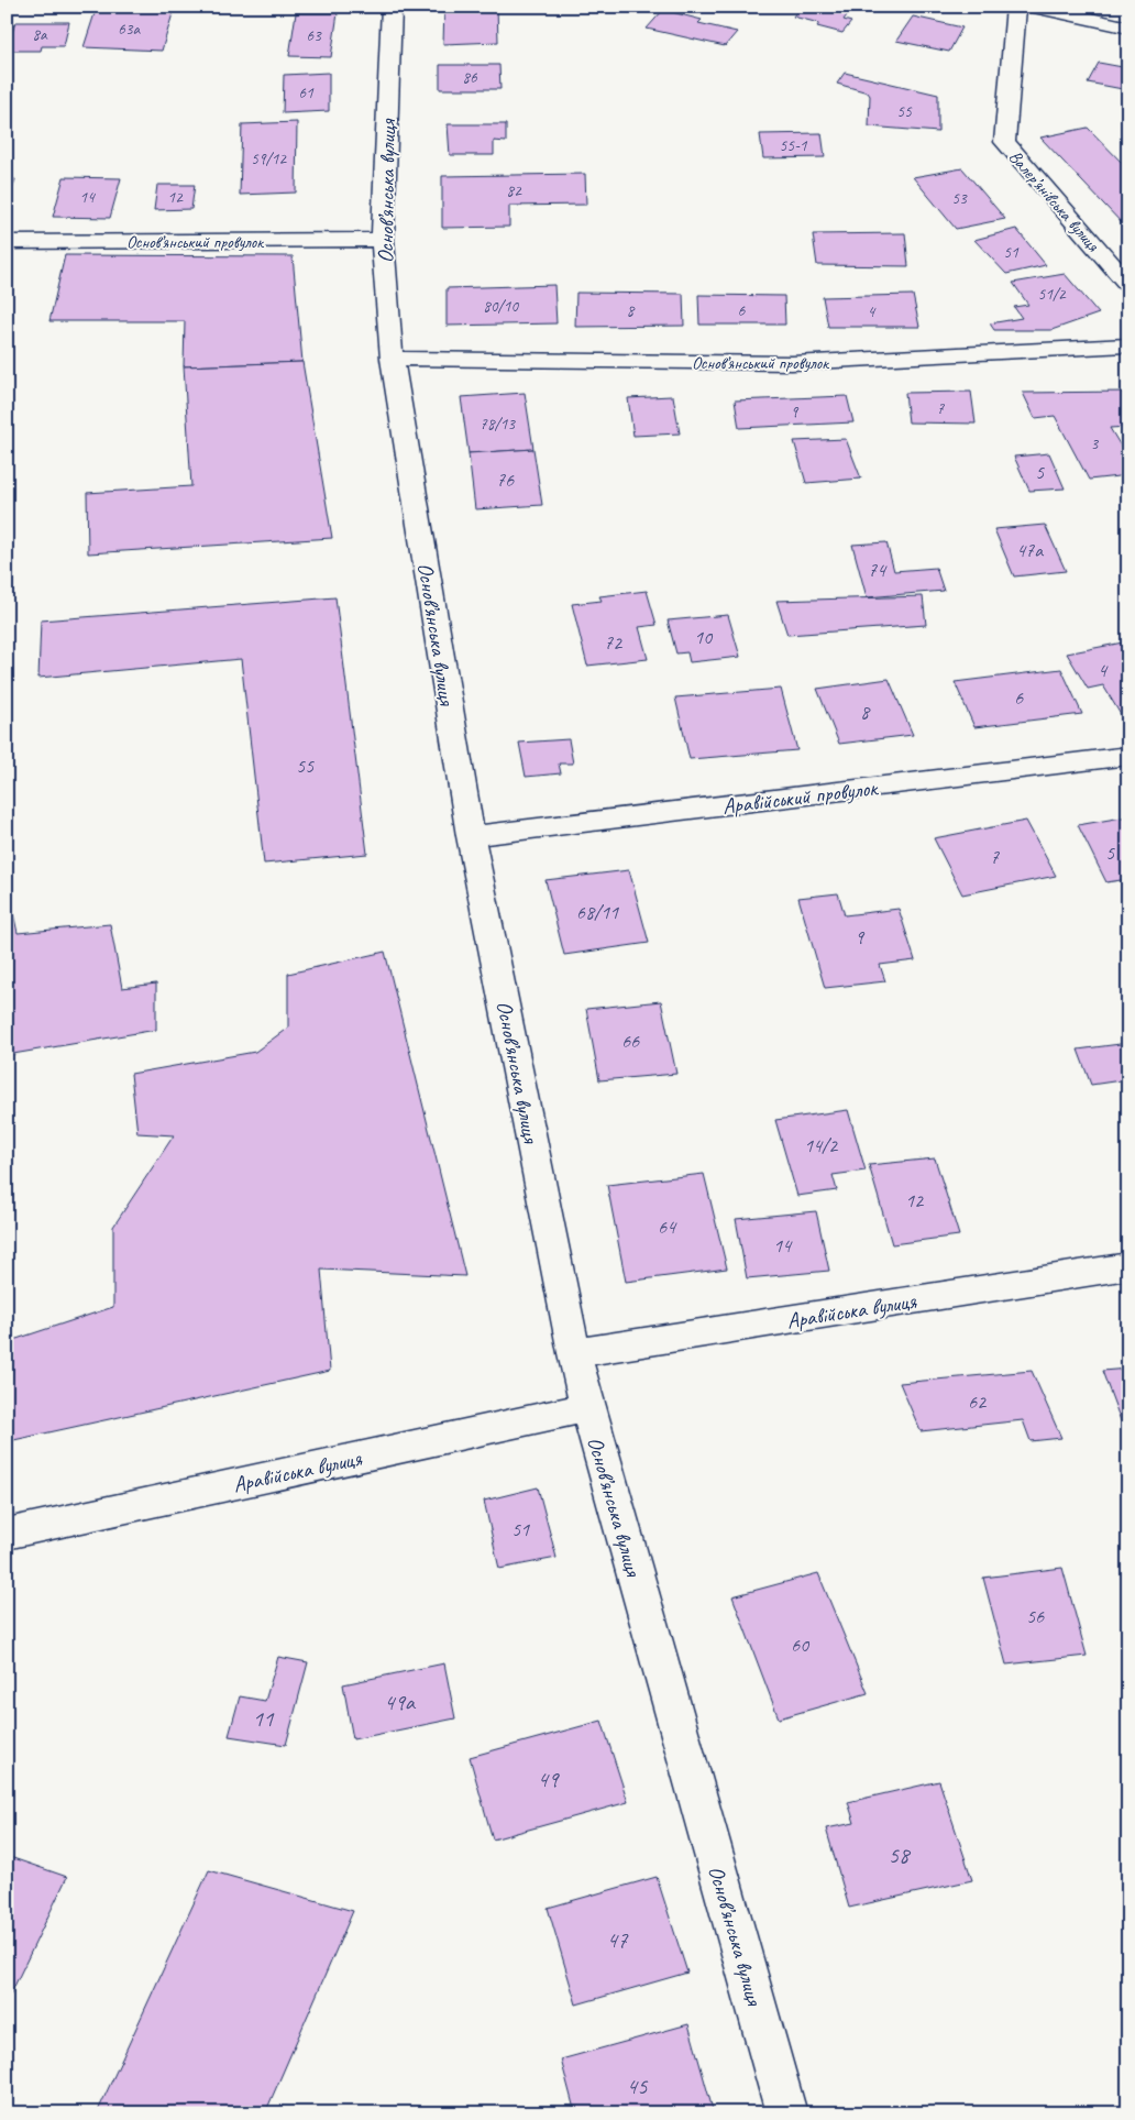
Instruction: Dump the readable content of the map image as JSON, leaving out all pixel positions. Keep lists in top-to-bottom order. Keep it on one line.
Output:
{"streets":{"street":["Основ’янська вулиця","Валер’янівська вулиця","Основ’янський провулок","Аравійський провулок","Аравійська вулиця"]},"crossings":[["Основ’янська вулиця","Основ’янський провулок"],["Основ’янська вулиця","Аравійський провулок"],["Основ’янська вулиця","Аравійська вулиця"]],"house_numbers":["63а","8а","63","86","61","55","55-1","59/12","82","14","12","53","51","51/2","80/10","8","6","4","7","9","78/13","3","5","76","47а","74","10","72","4","6","8","55","5","7","68/11","9","66","14/2","12","64","14","62","51","56","60","49а","11","49","58","47","45"]}
